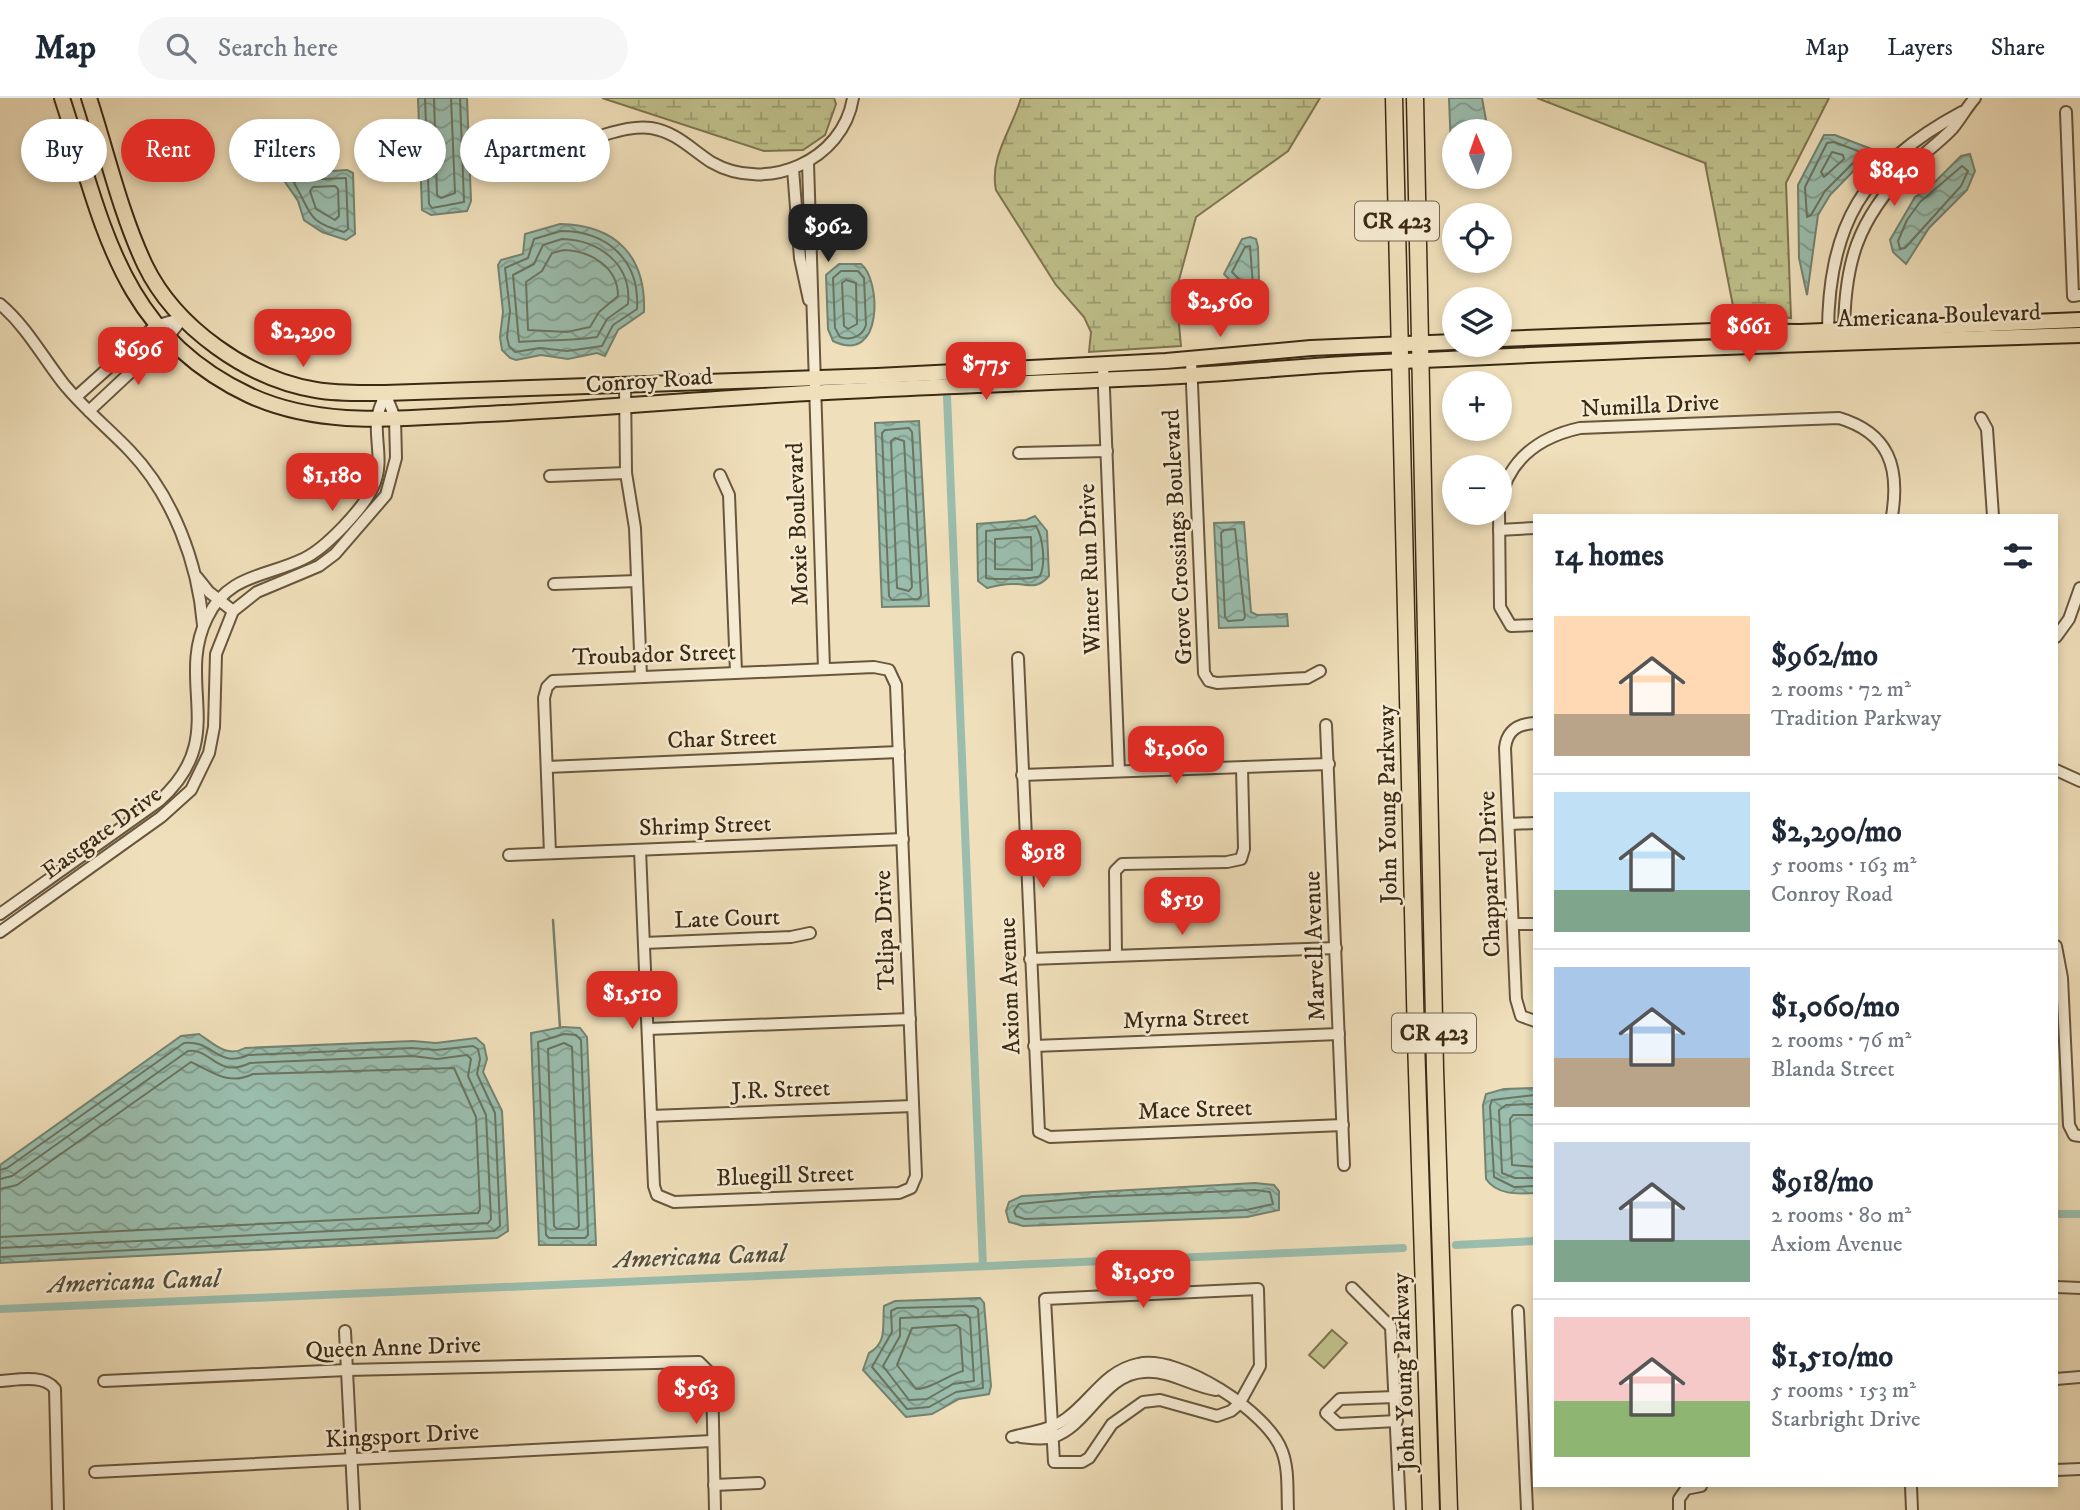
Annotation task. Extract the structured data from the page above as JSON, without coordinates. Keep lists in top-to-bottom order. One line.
{"streets":{"highway":["CR 423","John Young Parkway"],"main road":["Americana Boulevard","Conroy Road"],"street":["Numilla Drive","Moxie Boulevard","Grove Crossings Boulevard","Winter Run Drive","Troubador Street","Char Street","Shrimp Street","Eastgate Drive","Chapparrel Drive","Late Court","Telipa Drive","Marvell Avenue","Axiom Avenue","Myrna Street","J.R. Street","Mace Street","Bluegill Street","Queen Anne Drive","Kingsport Drive"]},"crossings":[["Americana Boulevard","Conroy Road"],["Americana Boulevard","John Young Parkway"],["Conroy Road","Moxie Boulevard"],["Conroy Road","Grove Crossings Boulevard"],["Conroy Road","Winter Run Drive"],["Conroy Road","John Young Parkway"],["Conroy Road","Eastgate Drive"],["Moxie Boulevard","Troubador Street"],["Troubador Street","Char Street"],["Troubador Street","Shrimp Street"],["Troubador Street","Telipa Drive"],["Char Street","Telipa Drive"],["Shrimp Street","Telipa Drive"],["Telipa Drive","J.R. Street"],["Telipa Drive","Bluegill Street"],["Marvell Avenue","Myrna Street"],["Marvell Avenue","Mace Street"],["Axiom Avenue","Myrna Street"],["Axiom Avenue","Mace Street"],["J.R. Street","Bluegill Street"],["Queen Anne Drive","Kingsport Drive"]],"water":["Americana Canal"],"north":"top","page":{"header":"Map","search":"Search here","nav":["Map","Layers","Share"],"map_buttons":["+","−"],"chip":["Buy","Rent","Filters","New","Apartment"],"price":["$840","$962","$2,560","$661","$2,290","$696","$775","$1,180","$1,060","$918","$519","$1,510","$1,050","$563"],"heading":"14 homes","list":[{"name":"$962/mo","note":"2 rooms · 72 m² · Tradition Parkway"},{"name":"$2,290/mo","note":"5 rooms · 163 m² · Conroy Road"},{"name":"$1,060/mo","note":"2 rooms · 76 m² · Blanda Street"},{"name":"$918/mo","note":"2 rooms · 80 m² · Axiom Avenue"},{"name":"$1,510/mo","note":"5 rooms · 153 m² · Starbright Drive"}]}}
